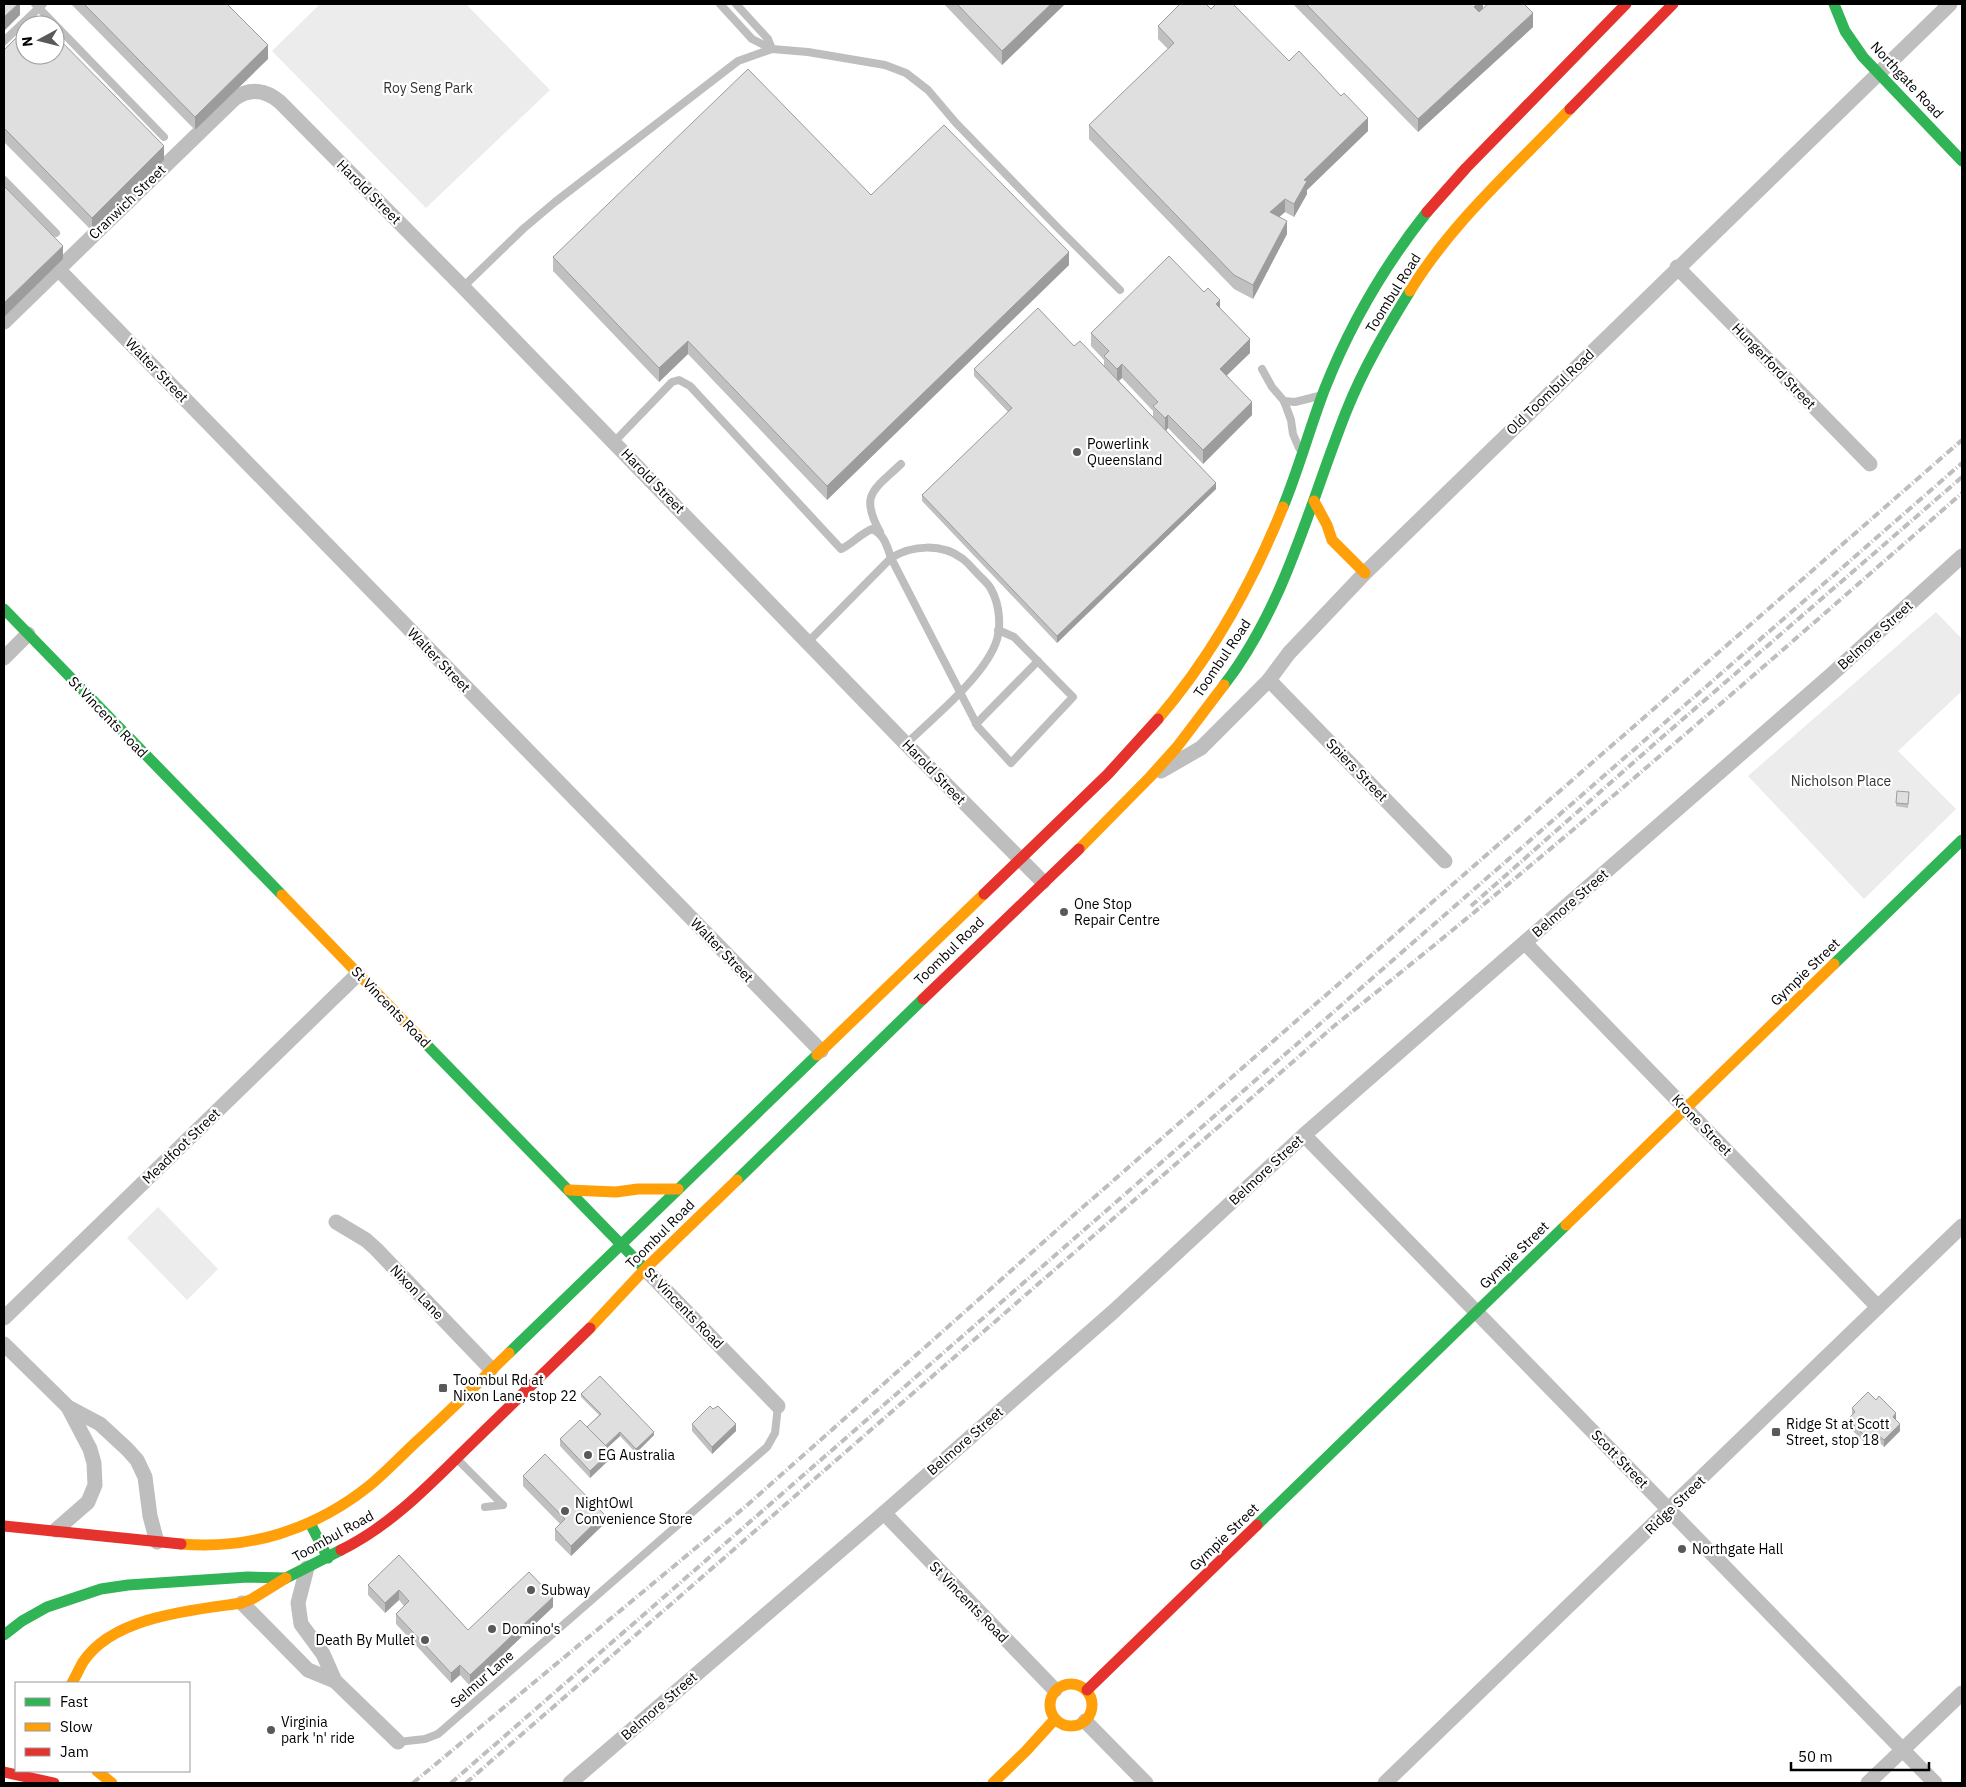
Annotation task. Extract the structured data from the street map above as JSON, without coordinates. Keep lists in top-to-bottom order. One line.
{"streets":{"main road":["Northgate Road","Toombul Road","St Vincents Road","Gympie Street"],"street":["Harold Street","Cranwich Street","Hungerford Street","Walter Street","Old Toombul Road","Belmore Street","Spiers Street","Krone Street","Meadfoot Street","Nixon Lane","Scott Street","Ridge Street"],"lane":["Selmur Lane"]},"crossings":[["Northgate Road","Old Toombul Road"],["Harold Street","Cranwich Street"],["Harold Street","Toombul Road"],["Cranwich Street","Walter Street"],["Toombul Road","Walter Street"],["Toombul Road","Old Toombul Road"],["Toombul Road","St Vincents Road"],["Toombul Road","Nixon Lane"],["Hungerford Street","Old Toombul Road"],["Old Toombul Road","Spiers Street"],["Belmore Street","St Vincents Road"],["Belmore Street","Krone Street"],["Belmore Street","Scott Street"],["St Vincents Road","Gympie Street"],["St Vincents Road","Meadfoot Street"],["St Vincents Road","Selmur Lane"],["Gympie Street","Krone Street"],["Gympie Street","Scott Street"],["Krone Street","Ridge Street"],["Scott Street","Ridge Street"]],"parks":["Roy Seng Park","Nicholson Place"],"places":{"other":["Powerlink Queensland","One Stop Repair Centre","EG Australia","NightOwl Convenience Store","Northgate Hall","Subway","Domino's","Death By Mullet","Virginia park 'n' ride"],"transit":["Toombul Rd at Nixon Lane, stop 22","Ridge St at Scott Street, stop 18"]},"legend":["Fast","Slow","Jam"],"scale_bar":"50 m","north":"left"}
